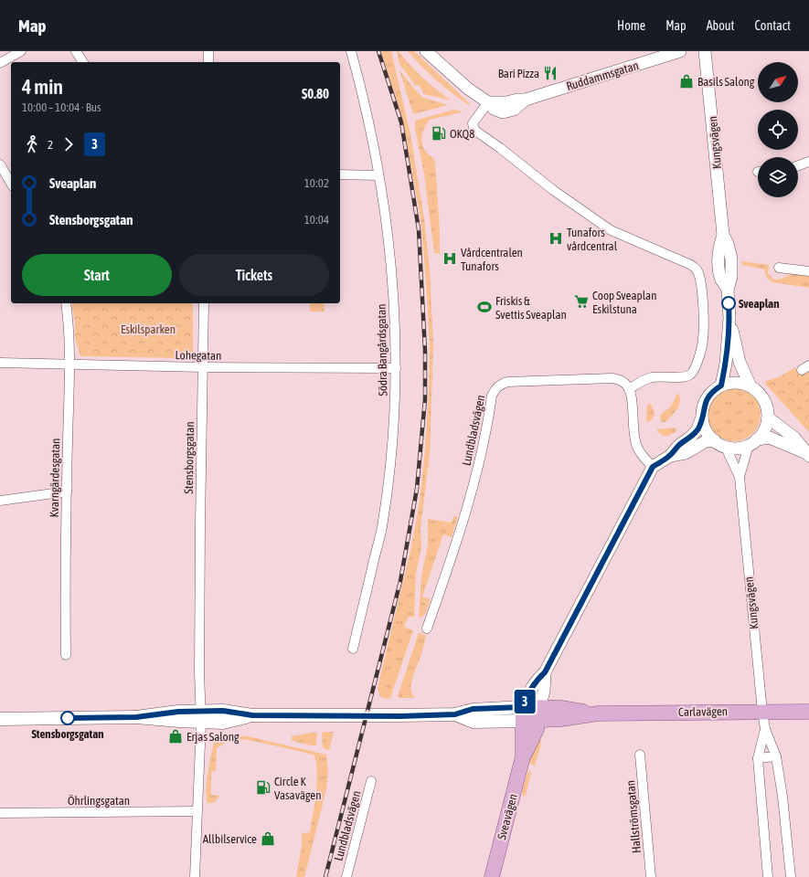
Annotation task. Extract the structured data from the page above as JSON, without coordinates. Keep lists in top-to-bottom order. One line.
{"streets":{"main road":["Carlavägen","Sveavägen"],"street":["Ruddammsgatan","Kungsvägen","Södra Bangårdsgatan","Lohegatan","Lundbladsvägen","Stensborgsgatan","Kvarngärdesgatan","Öhrlingsgatan","Hallströmsgatan"]},"crossings":[["Kungsvägen","Carlavägen"],["Södra Bangårdsgatan","Lohegatan"],["Lohegatan","Stensborgsgatan"],["Lohegatan","Kvarngärdesgatan"],["Stensborgsgatan","Carlavägen"],["Stensborgsgatan","Öhrlingsgatan"],["Carlavägen","Sveavägen"]],"parks":["Eskilsparken"],"places":{"restaurant":["Bari Pizza"],"shop":["Basils Salong","Erjas Salong","Allbilservice"],"fuel station":["OKQ8","Circle K Vasavägen"],"hospital":["Tunafors vårdcentral","Vårdcentralen Tunafors"],"supermarket":["Coop Sveaplan Eskilstuna"],"other":["Sveaplan","Stensborgsgatan"],"sports":["Friskis & Svettis Sveaplan"]},"lines":["bus line 3"],"north":"top right","page":{"header":"Map","nav":["Home","Map","About","Contact"],"on_map":"3","heading":["4 min","10:00 – 10:04 · Bus","$0.80"],"legs":["2","3"],"list":[{"name":"Sveaplan","value":"10:02"},{"name":"Stensborgsgatan","value":"10:04"}],"buttons":["Start","Tickets"]}}
